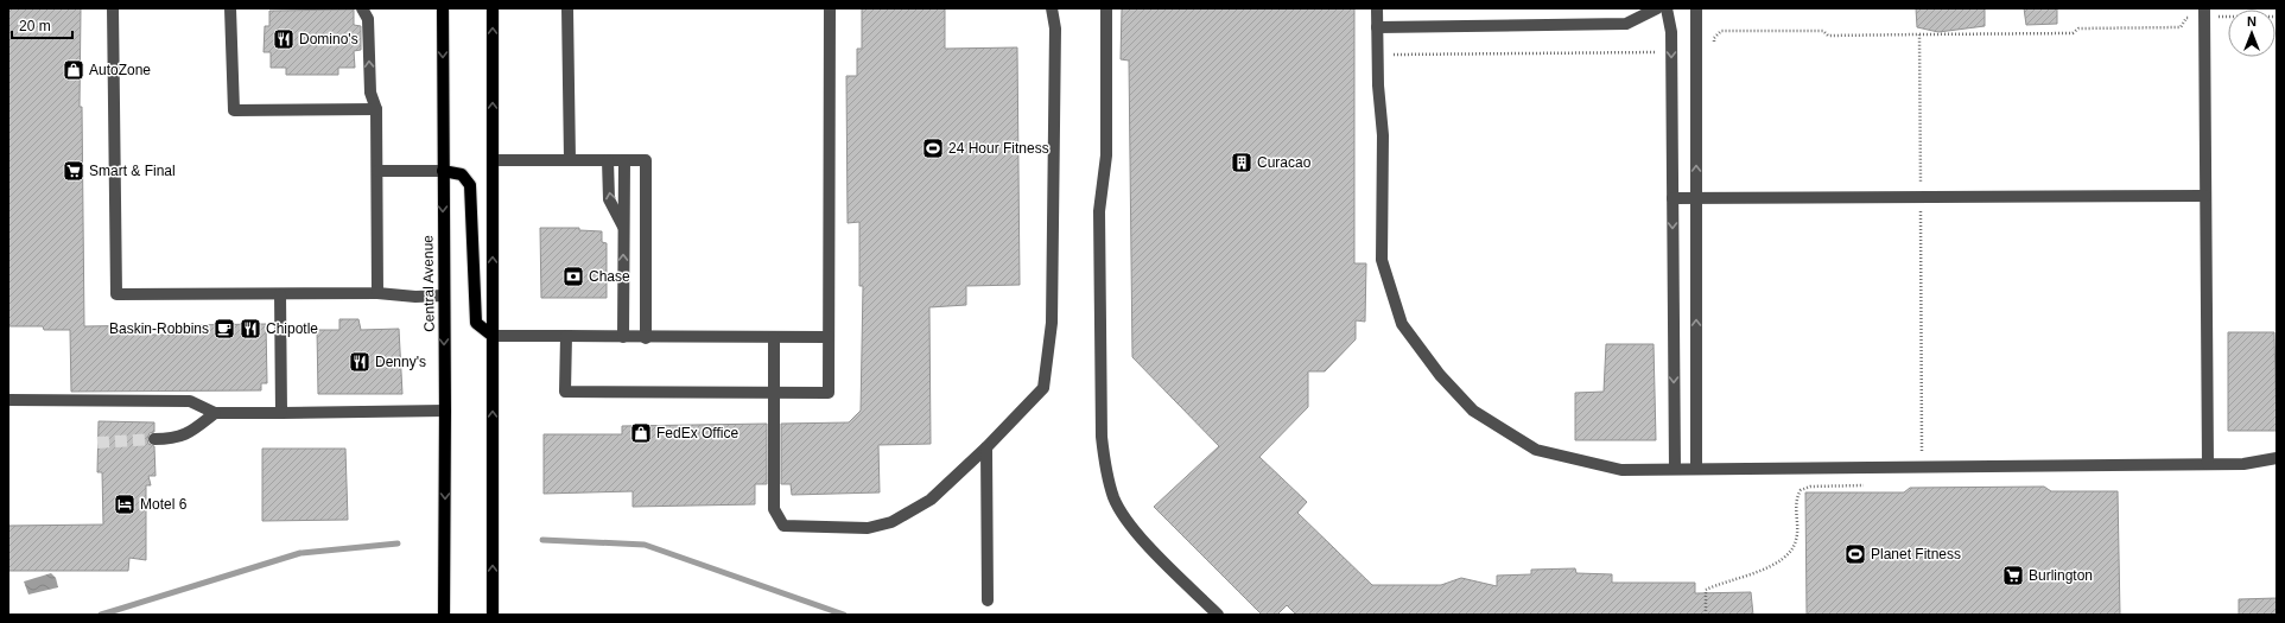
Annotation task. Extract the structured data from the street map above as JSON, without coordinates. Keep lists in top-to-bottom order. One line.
{"streets":{"main road":["Central Avenue"]},"places":{"restaurant":["Domino's","Chipotle","Denny's"],"shop":["AutoZone","FedEx Office"],"sports":["24 Hour Fitness","Planet Fitness"],"building":["Curacao"],"supermarket":["Smart & Final","Burlington"],"bank":["Chase"],"cafe":["Baskin-Robbins"],"hotel":["Motel 6"]},"scale_bar":"20 m","north":"top"}
